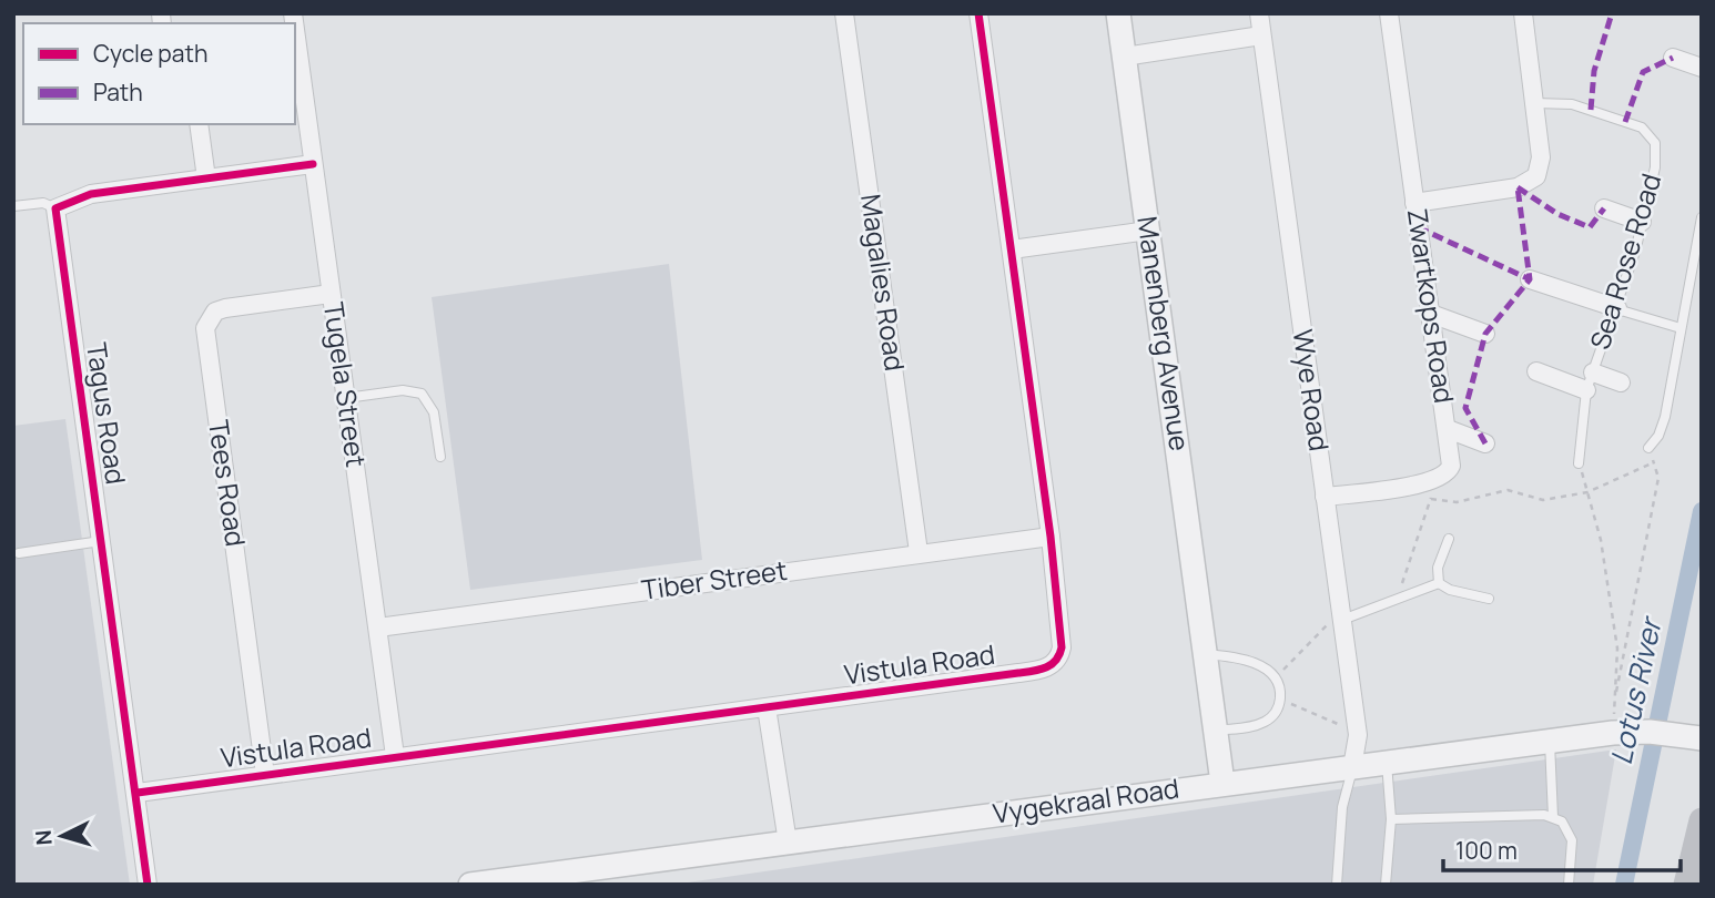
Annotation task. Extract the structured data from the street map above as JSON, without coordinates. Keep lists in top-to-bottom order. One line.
{"streets":{"street":["Magalies Road","Zwartkops Road","Manenberg Avenue","Tugela Street","Wye Road","Tagus Road","Tees Road","Tiber Street","Vistula Road","Vygekraal Road"],"lane":["Sea Rose Road"]},"crossings":[["Magalies Road","Tiber Street"],["Manenberg Avenue","Vygekraal Road"],["Tugela Street","Tees Road"],["Tugela Street","Tiber Street"],["Tugela Street","Vistula Road"],["Wye Road","Vygekraal Road"],["Tagus Road","Vistula Road"],["Tees Road","Vistula Road"],["Tiber Street","Vistula Road"]],"water":["Lotus River"],"legend":["Cycle path","Path"],"scale_bar":"100 m","north":"left"}
